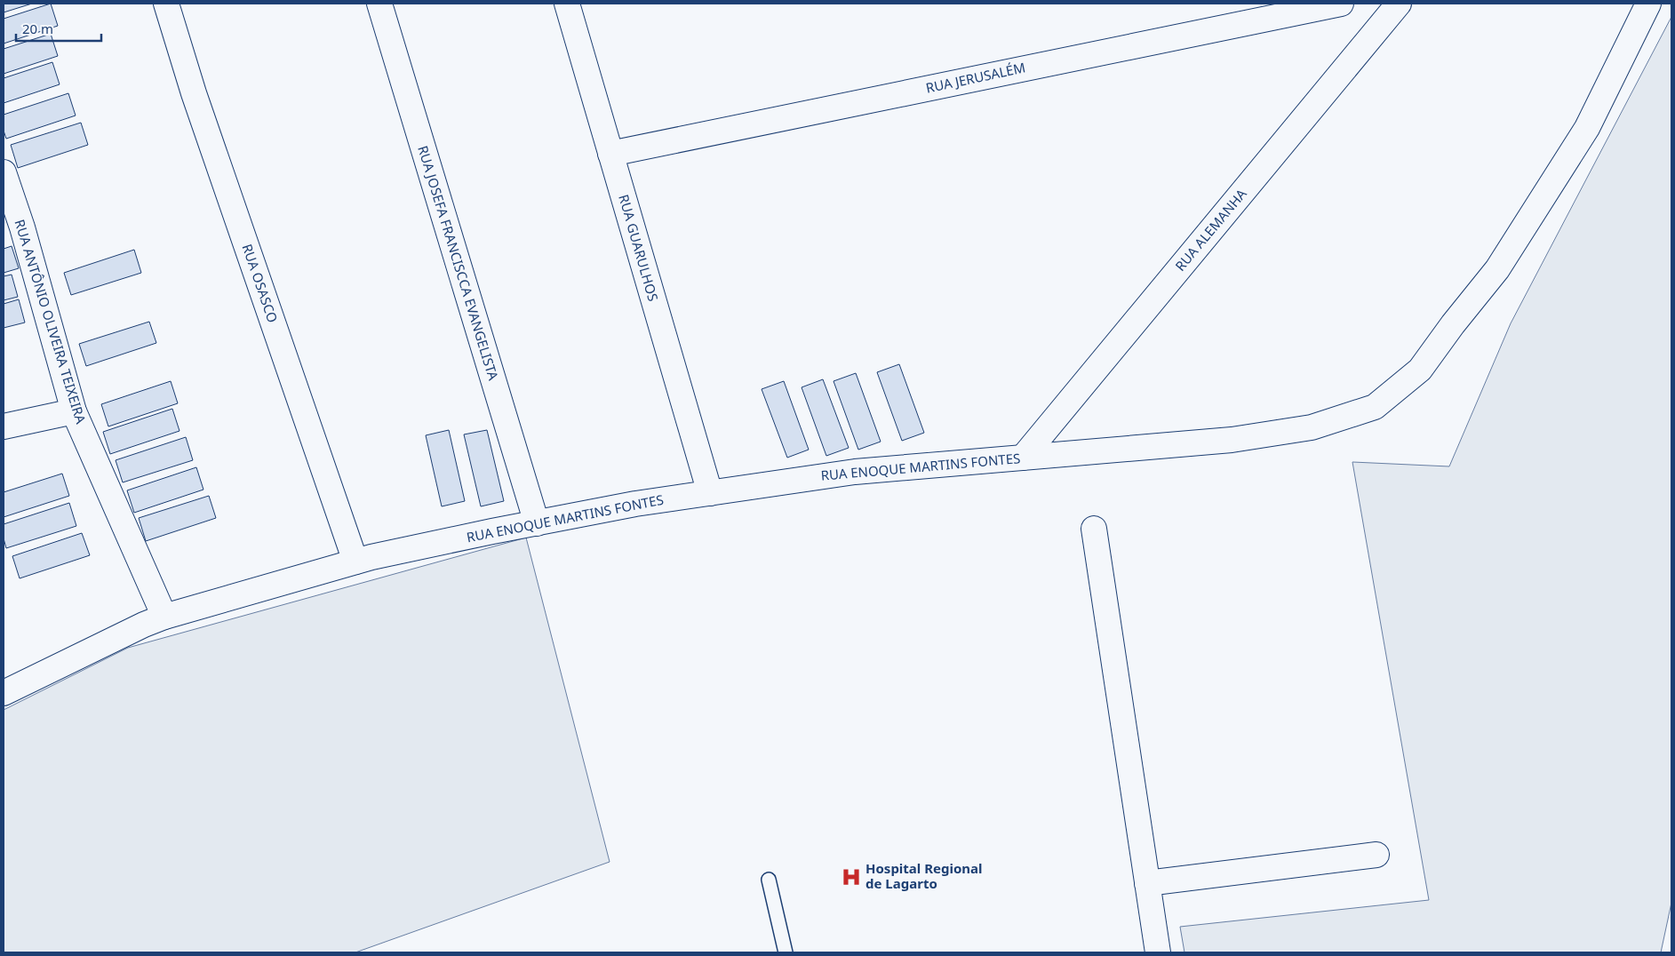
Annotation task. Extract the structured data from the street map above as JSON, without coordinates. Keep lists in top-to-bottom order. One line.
{"streets":{"street":["RUA JERUSALÉM","RUA ALEMANHA","RUA GUARULHOS","RUA JOSEFA FRANCISCCA EVANGELISTA","RUA OSASCO","RUA ANTÔNIO OLIVEIRA TEIXEIRA","RUA ENOQUE MARTINS FONTES"]},"crossings":[["RUA JERUSALÉM","RUA GUARULHOS"],["RUA ALEMANHA","RUA ENOQUE MARTINS FONTES"],["RUA GUARULHOS","RUA ENOQUE MARTINS FONTES"],["RUA JOSEFA FRANCISCCA EVANGELISTA","RUA ENOQUE MARTINS FONTES"],["RUA OSASCO","RUA ENOQUE MARTINS FONTES"],["RUA ANTÔNIO OLIVEIRA TEIXEIRA","RUA ENOQUE MARTINS FONTES"]],"places":{"hospital":["Hospital Regional de Lagarto"]},"scale_bar":"20 m"}
